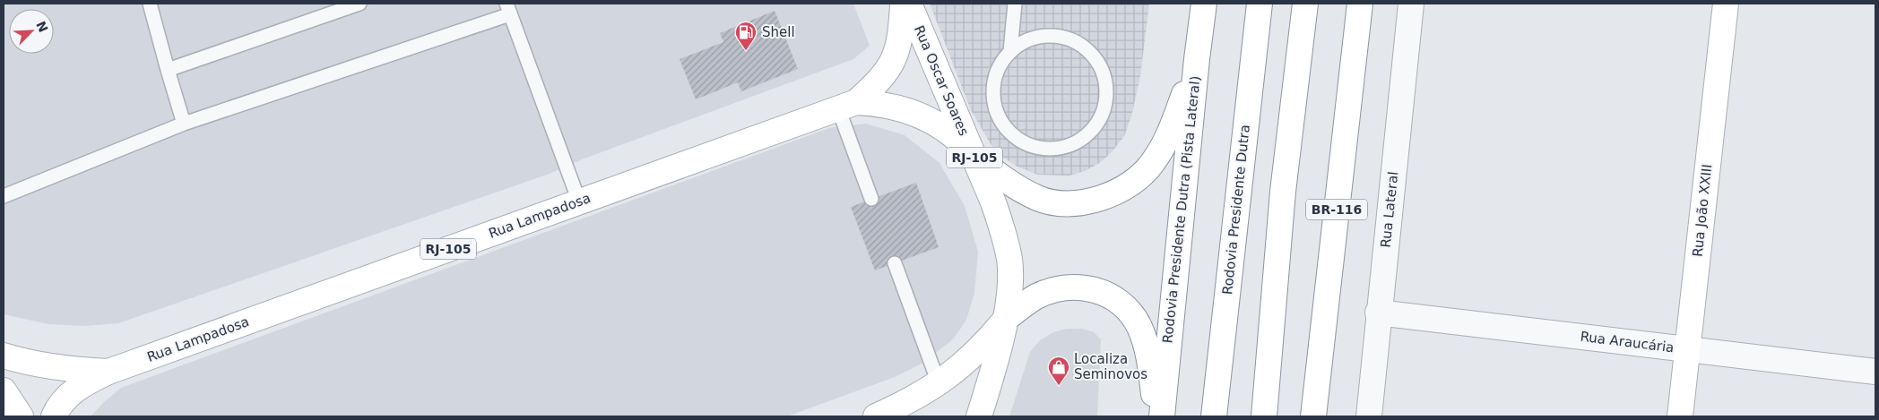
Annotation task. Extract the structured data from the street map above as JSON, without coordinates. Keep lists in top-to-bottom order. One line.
{"streets":{"main road":["Rua Oscar Soares","RJ-105","Rodovia Presidente Dutra (Pista Lateral)","Rodovia Presidente Dutra","BR-116","Rua João XXIII","Rua Lampadosa"],"street":["Rua Lateral","Rua Araucária"]},"crossings":[["Rua Lateral","Rua Araucária"],["Rua João XXIII","Rua Araucária"]],"places":{"fuel station":["Shell"],"shop":["Localiza Seminovos"]},"north":"top right"}
